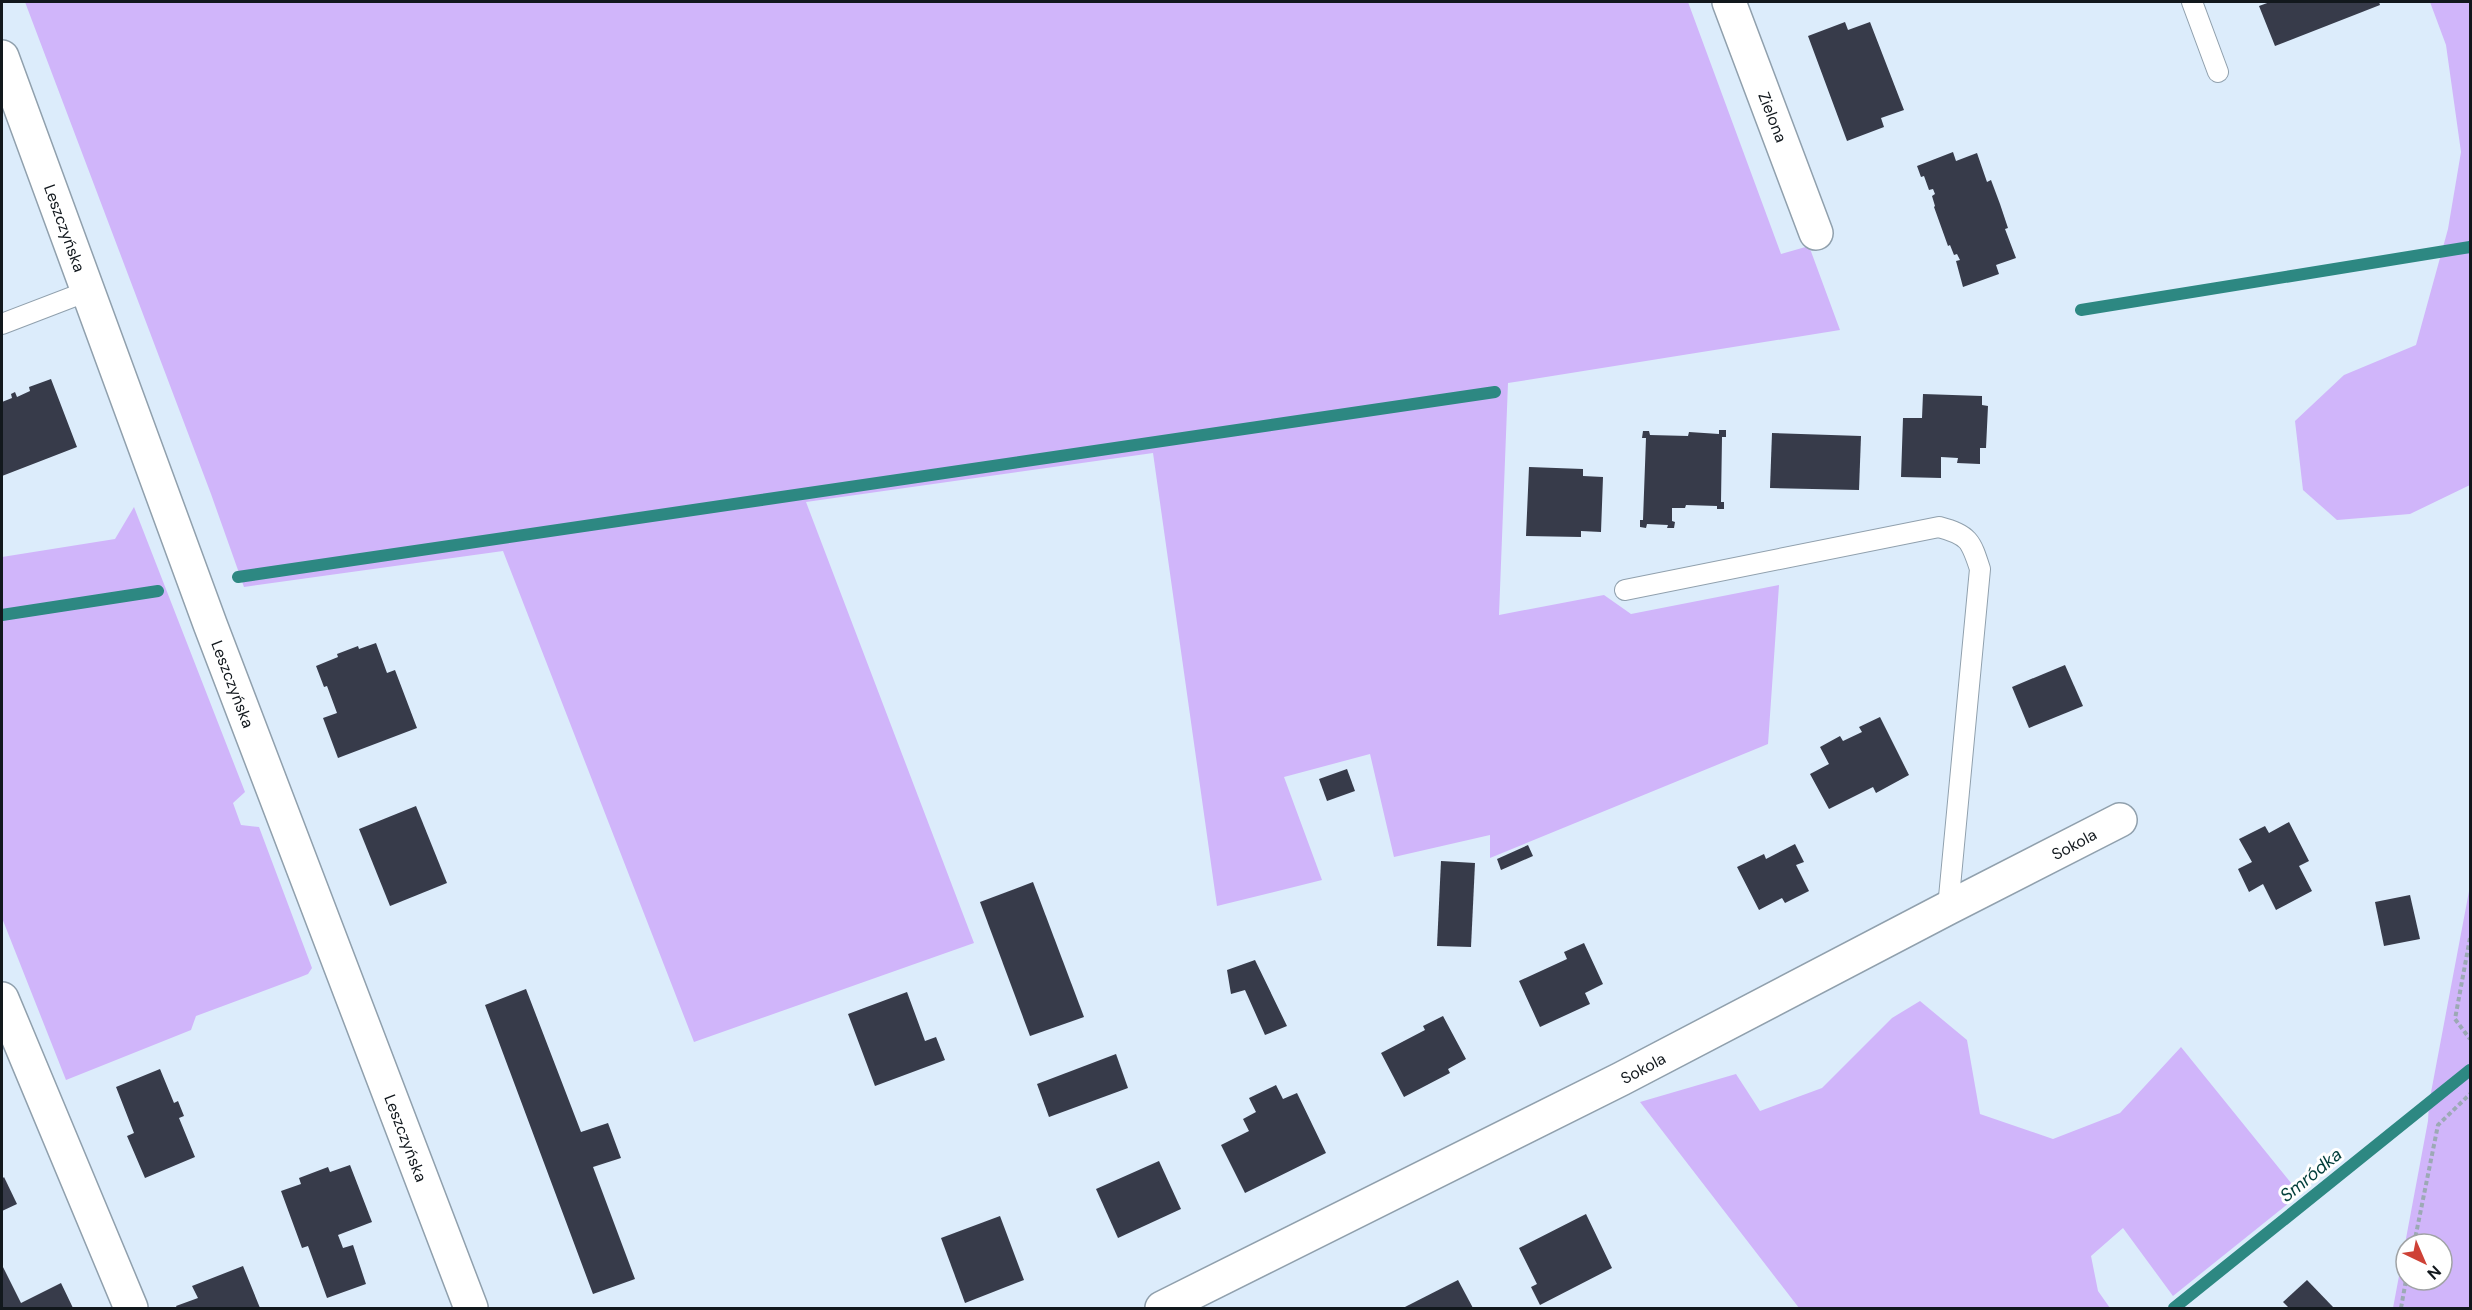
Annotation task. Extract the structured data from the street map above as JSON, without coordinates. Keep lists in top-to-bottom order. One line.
{"streets":{"street":["Zielona","Leszczyńska","Sokola"]},"water":["Smródka"],"north":"bottom right"}
